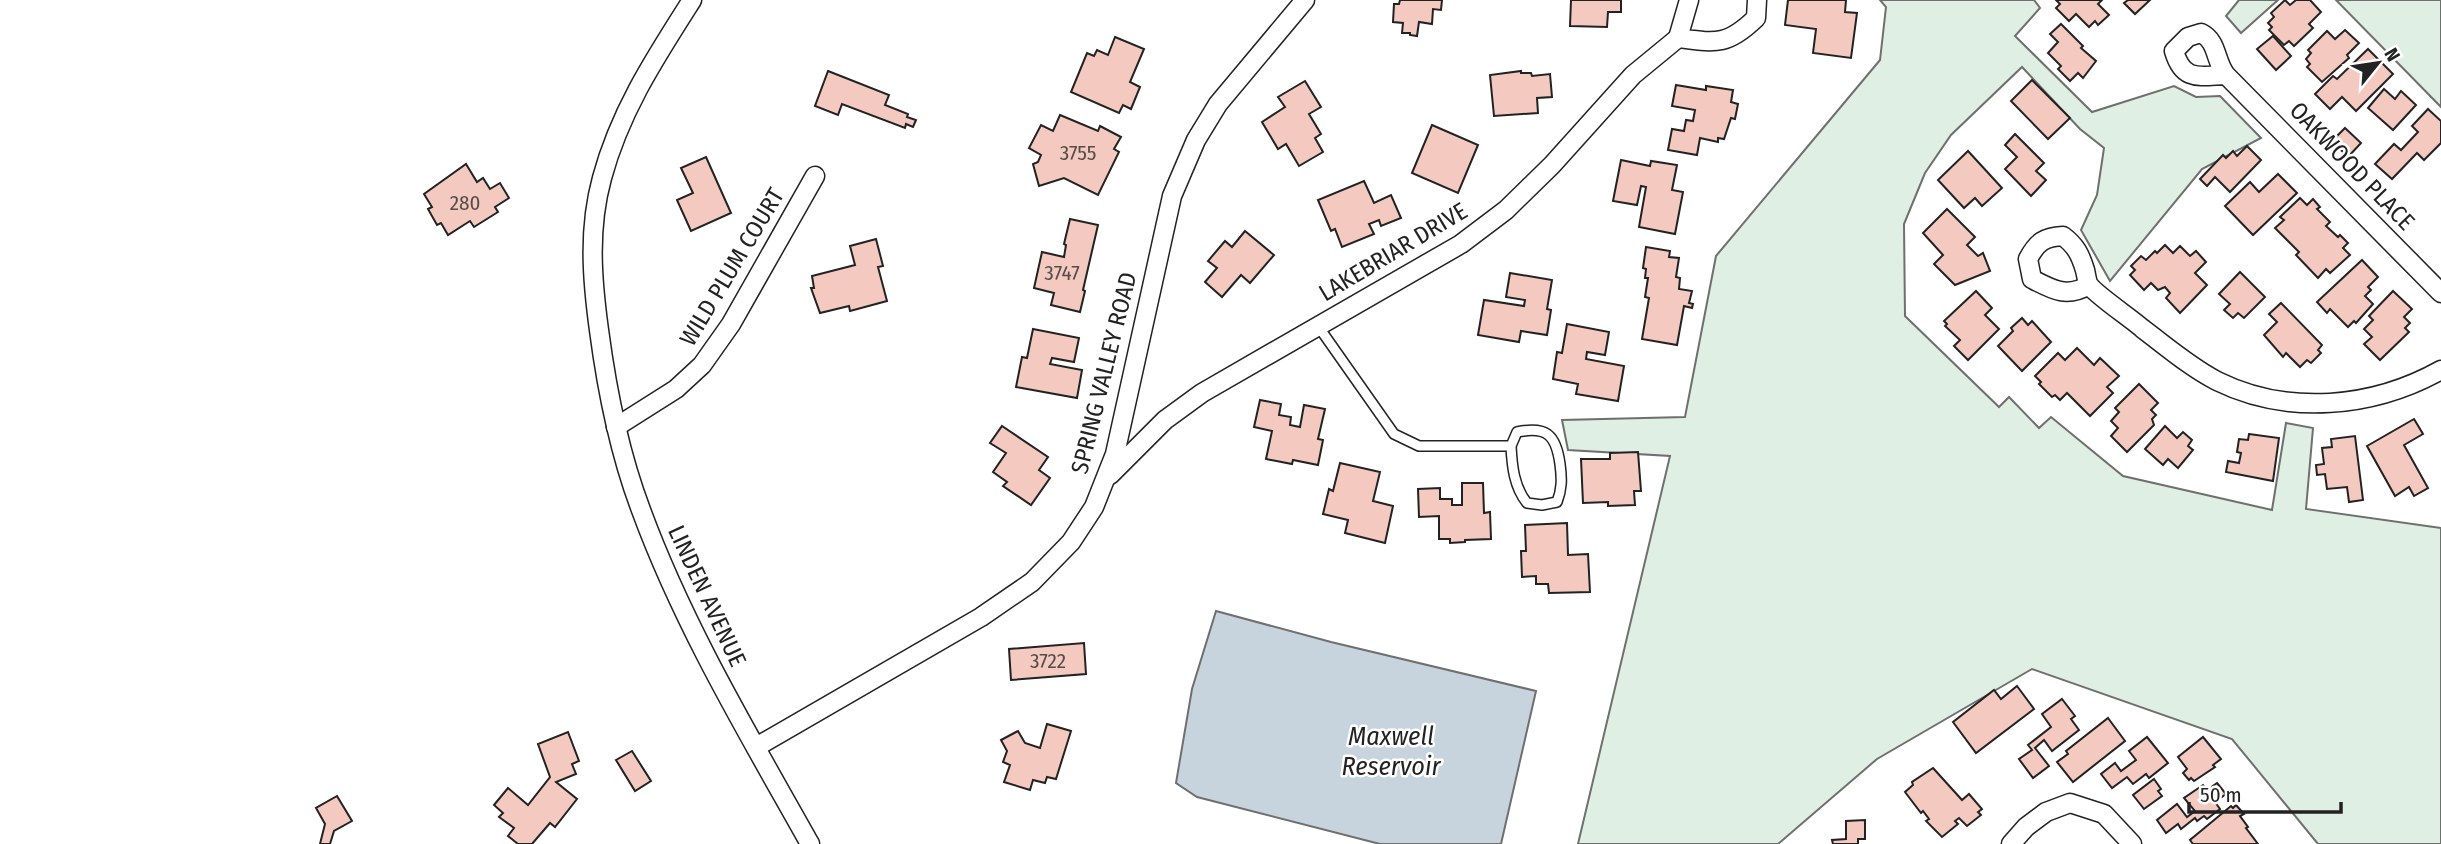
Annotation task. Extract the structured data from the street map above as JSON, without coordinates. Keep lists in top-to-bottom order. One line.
{"streets":{"street":["OAKWOOD PLACE","LAKEBRIAR DRIVE","WILD PLUM COURT","SPRING VALLEY ROAD","LINDEN AVENUE"]},"crossings":[["LAKEBRIAR DRIVE","SPRING VALLEY ROAD"],["WILD PLUM COURT","LINDEN AVENUE"],["SPRING VALLEY ROAD","LINDEN AVENUE"]],"water":["Maxwell Reservoir"],"house_numbers":["3755","280","3747","3722"],"scale_bar":"50 m","north":"top right"}
